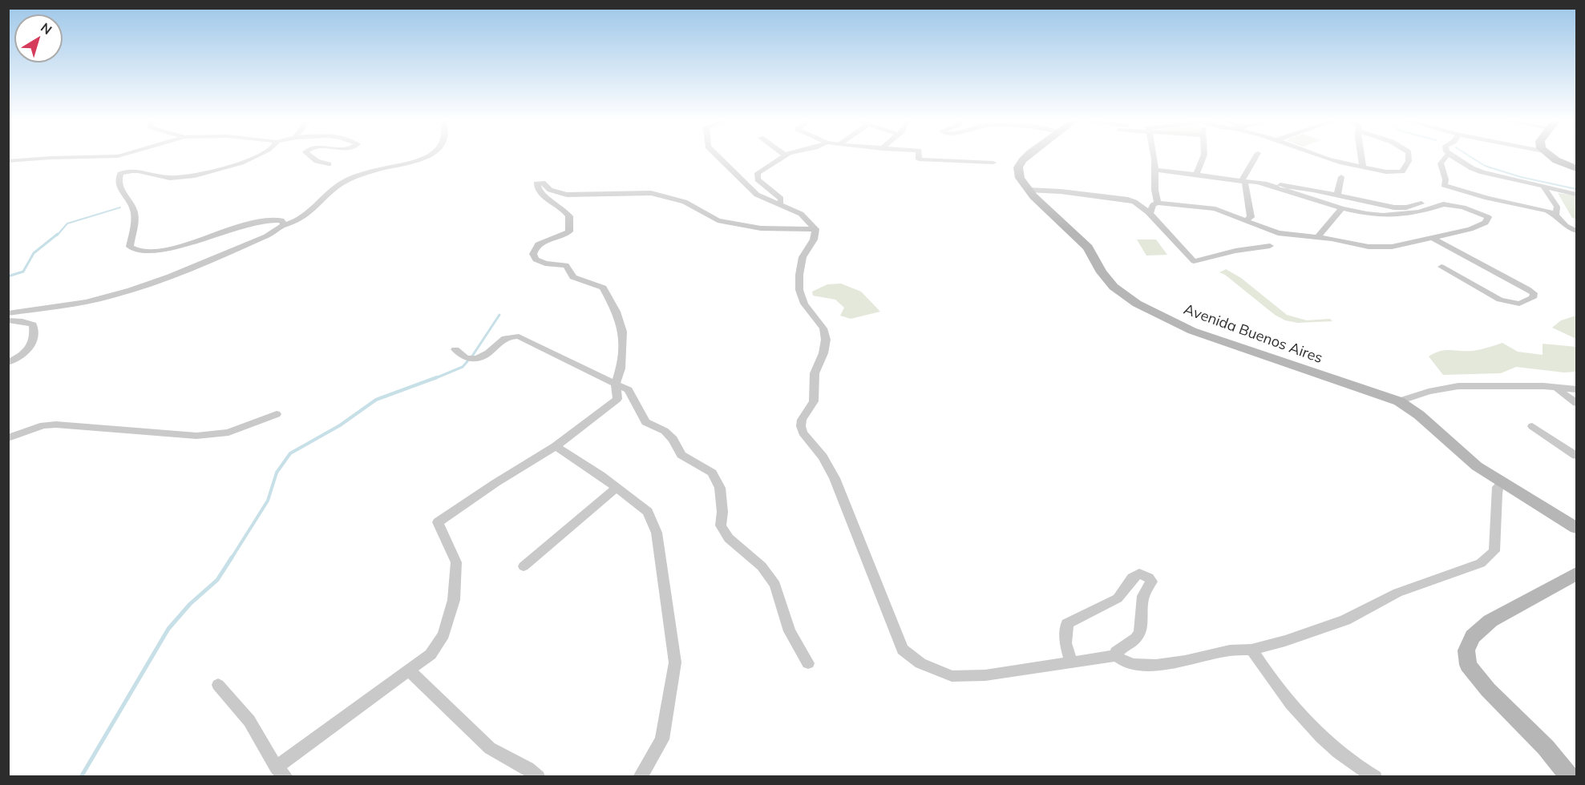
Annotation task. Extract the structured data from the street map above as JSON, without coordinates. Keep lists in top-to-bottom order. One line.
{"streets":{"street":["Avenida Buenos Aires"]},"north":"top right"}
